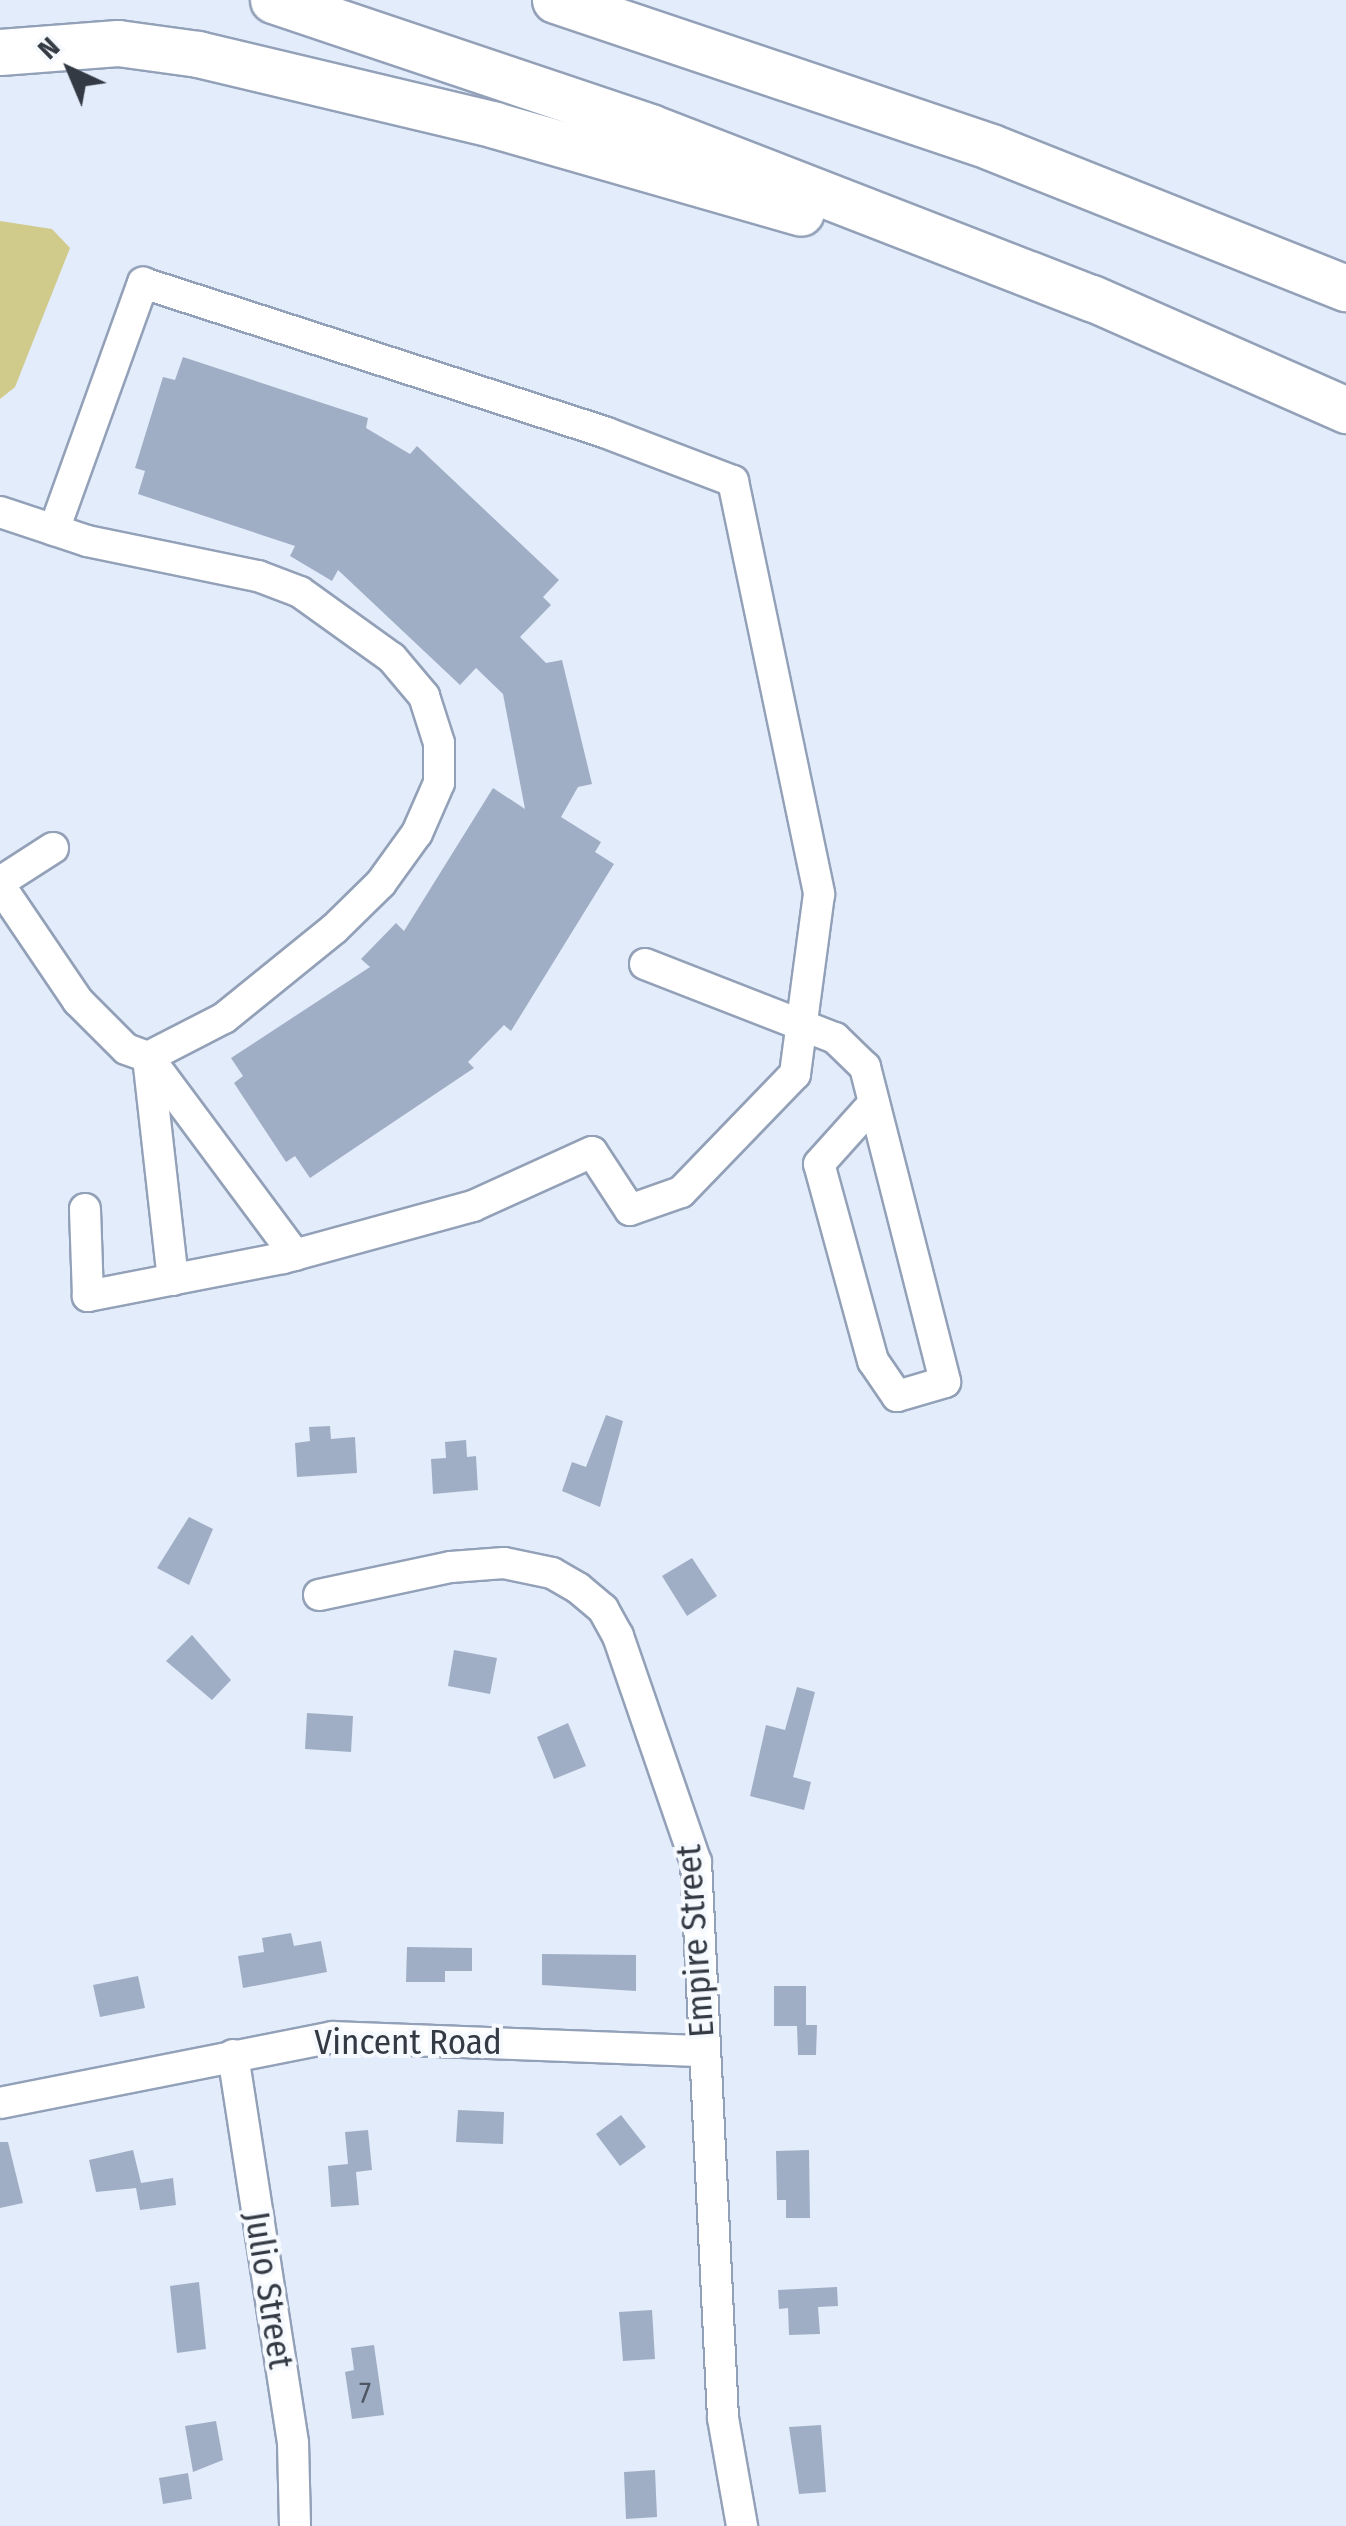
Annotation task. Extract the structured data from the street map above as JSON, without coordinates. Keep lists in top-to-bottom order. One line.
{"streets":{"street":["Empire Street","Vincent Road","Julio Street"]},"crossings":[["Empire Street","Vincent Road"],["Vincent Road","Julio Street"]],"house_numbers":["7"],"north":"top left"}
